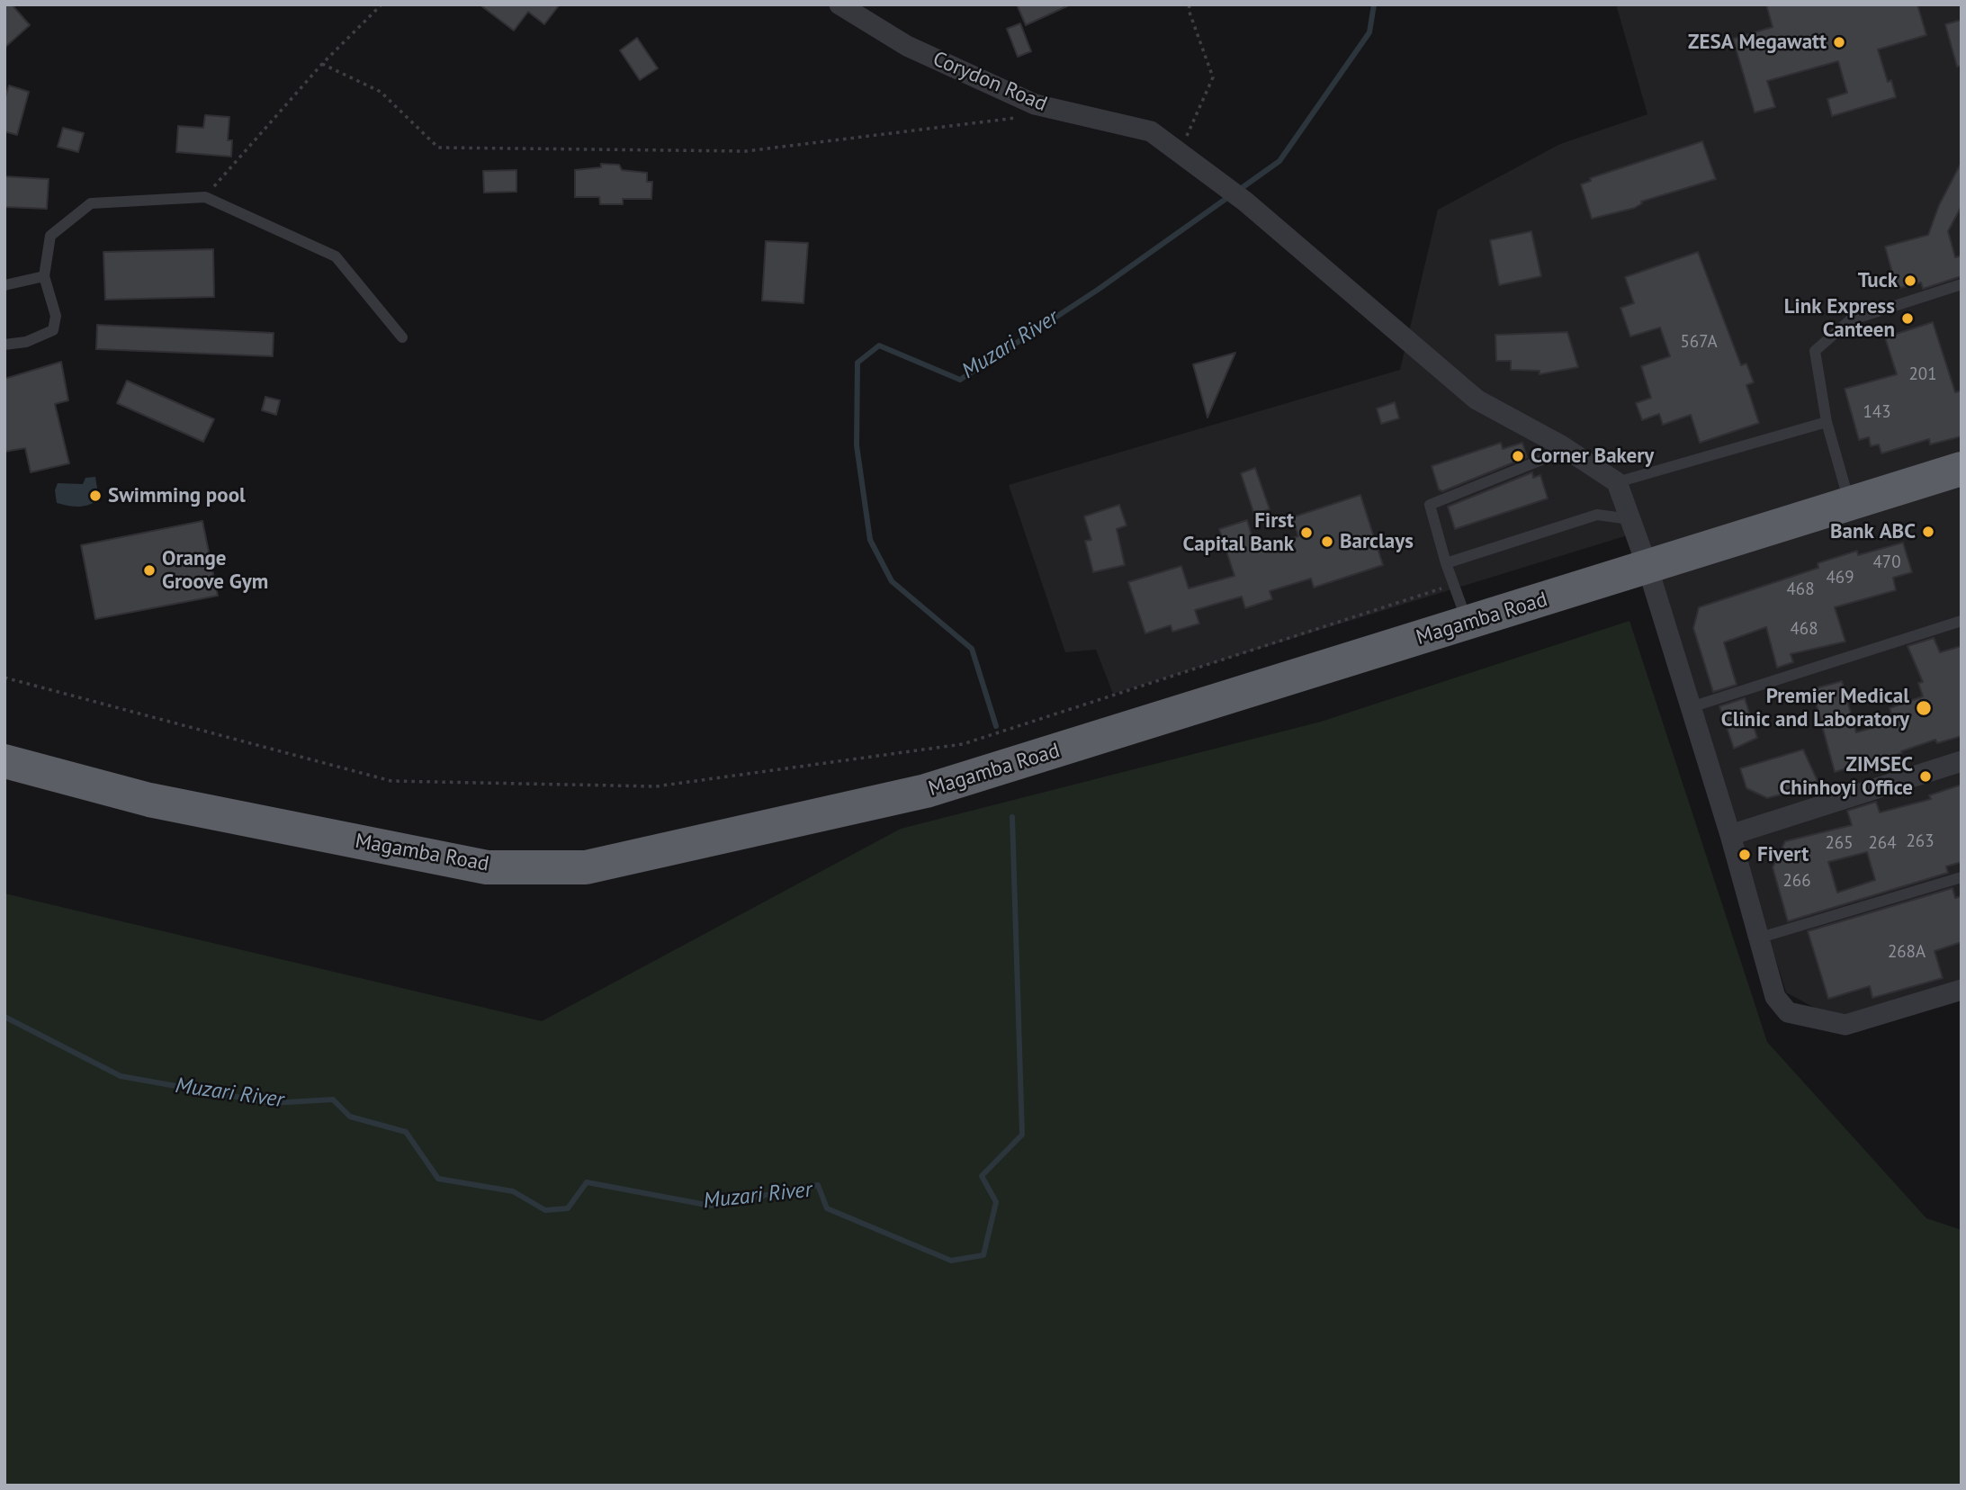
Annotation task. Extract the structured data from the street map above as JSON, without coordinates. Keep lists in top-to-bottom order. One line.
{"streets":{"highway":["Magamba Road"],"street":["Corydon Road"]},"water":["Muzari River"],"places":["ZESA Megawatt","Tuck","Link Express Canteen","Corner Bakery","Swimming pool","Bank ABC","First Capital Bank","Barclays","Orange Groove Gym","Premier Medical Clinic and Laboratory","ZIMSEC Chinhoyi Office","Fivert"],"house_numbers":["567A","201","143","470","469","468","468","263","265","264","266","268A"]}
